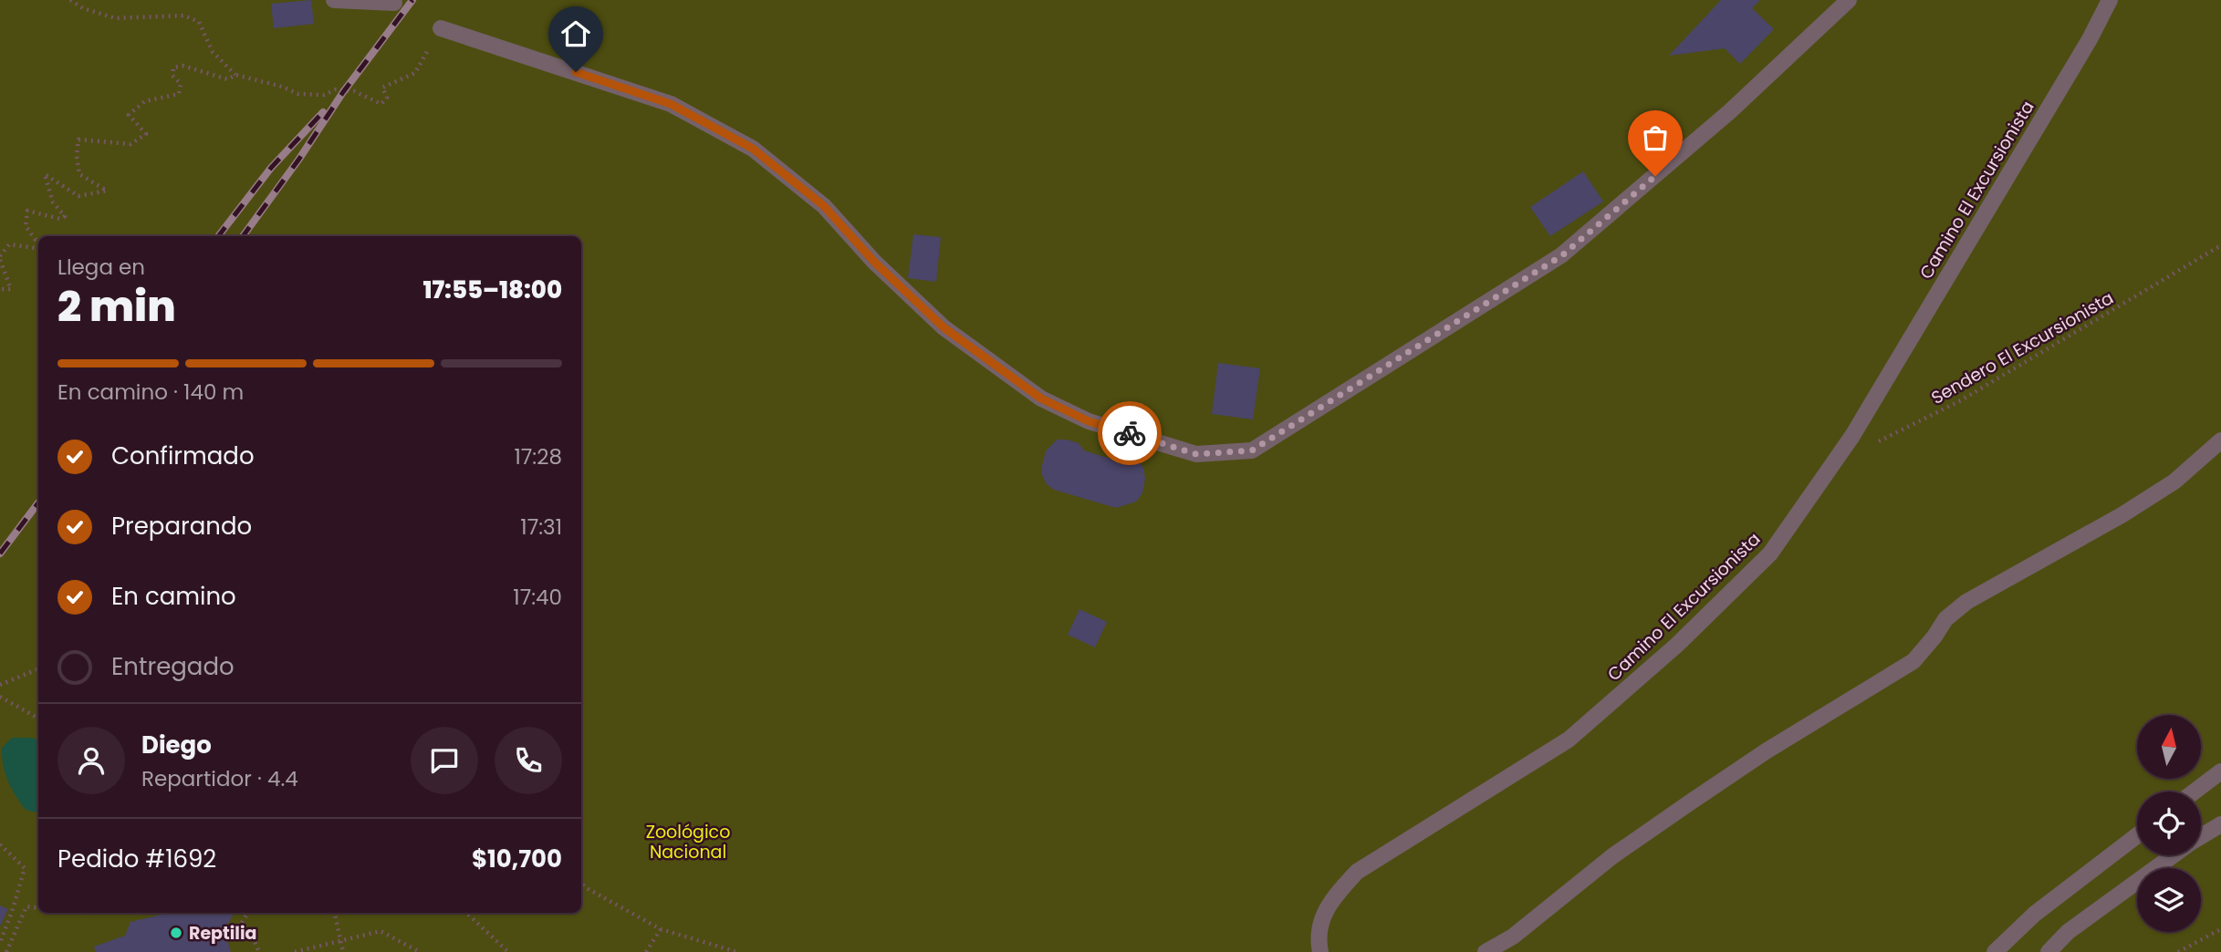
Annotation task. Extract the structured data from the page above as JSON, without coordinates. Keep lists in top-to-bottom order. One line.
{"streets":{"street":["Camino El Excursionista"],"path":["Sendero El Excursionista"]},"parks":["Zoológico Nacional"],"places":["Reptilia"],"north":"top","page":{"heading":["2 min","Llega en","17:55–18:00"],"panel":["Diego","Repartidor · 4.4","Pedido #1692","$10,700"],"bar":"En camino · 140 m","list":[["Confirmado","17:28"],["Preparando","17:31"],["En camino","17:40"],"Entregado"]}}
